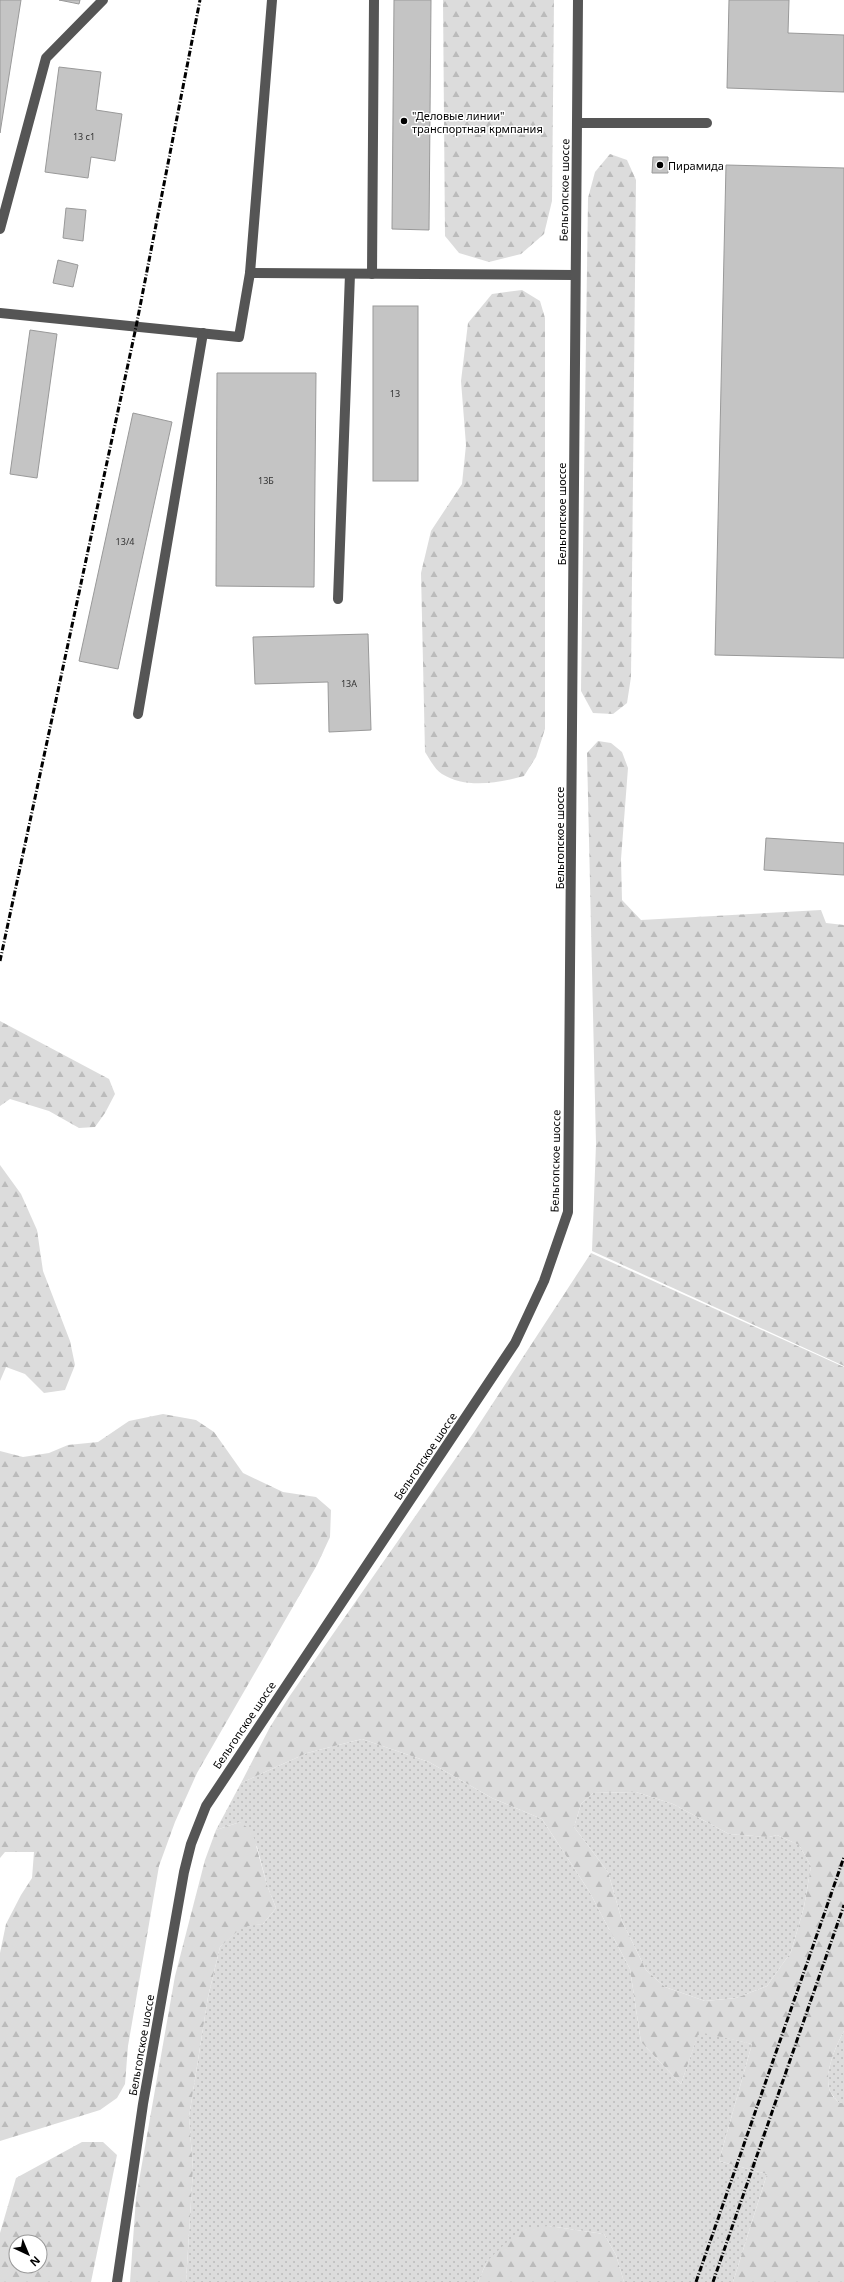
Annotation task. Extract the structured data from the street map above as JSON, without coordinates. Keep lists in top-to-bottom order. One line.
{"streets":{"street":["Бельгопское шоссе"]},"places":["\"Деловые линии\" транспортная крмпания","Пирамида"],"house_numbers":["13 с1","13","13Б","13/4","13А"],"north":"bottom right"}
